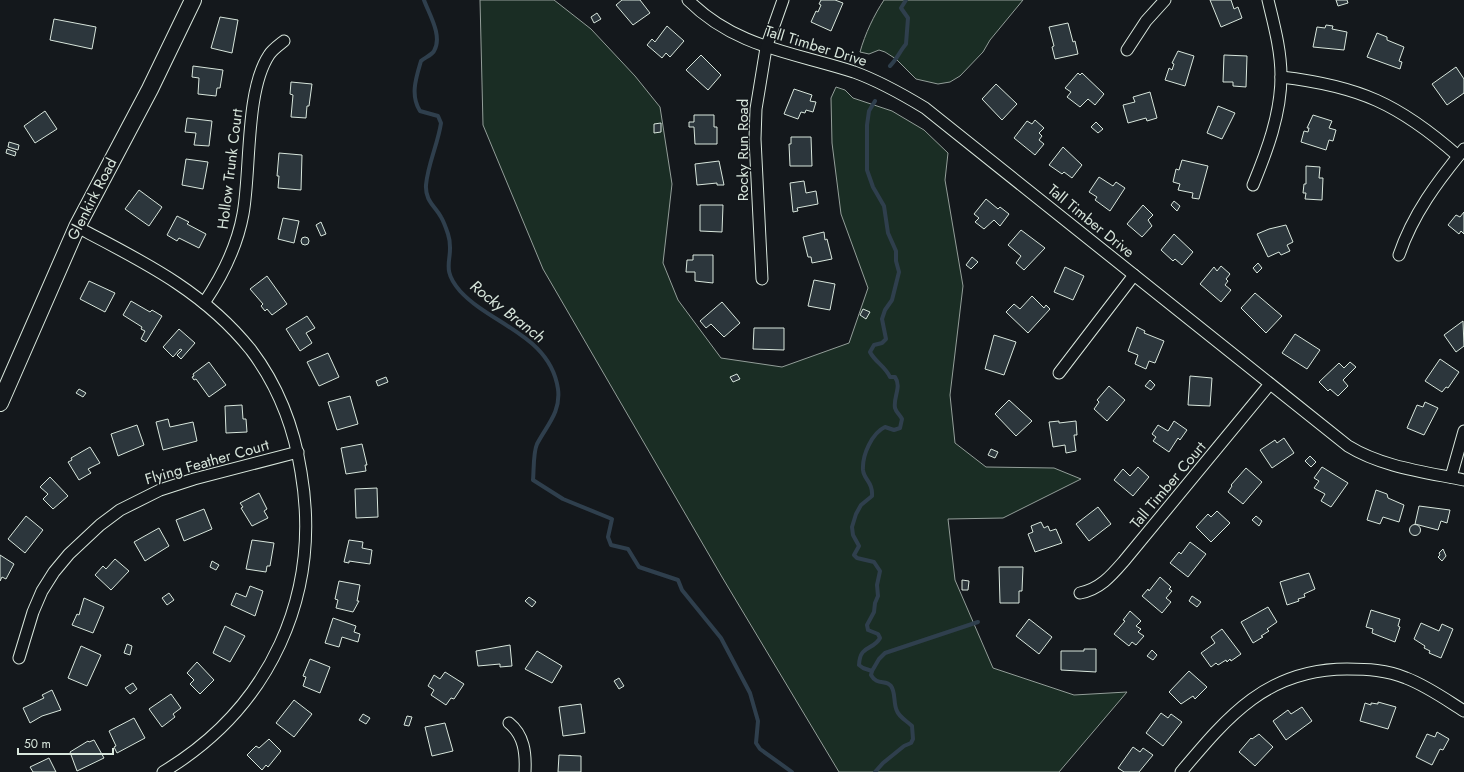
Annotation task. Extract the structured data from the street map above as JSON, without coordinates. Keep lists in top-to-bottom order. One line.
{"streets":{"street":["Tall Timber Drive","Rocky Run Road","Hollow Trunk Court","Glenkirk Road","Flying Feather Court","Tall Timber Court"]},"crossings":[["Tall Timber Drive","Rocky Run Road"],["Tall Timber Drive","Tall Timber Court"]],"water":["Rocky Branch"],"scale_bar":"50 m"}
